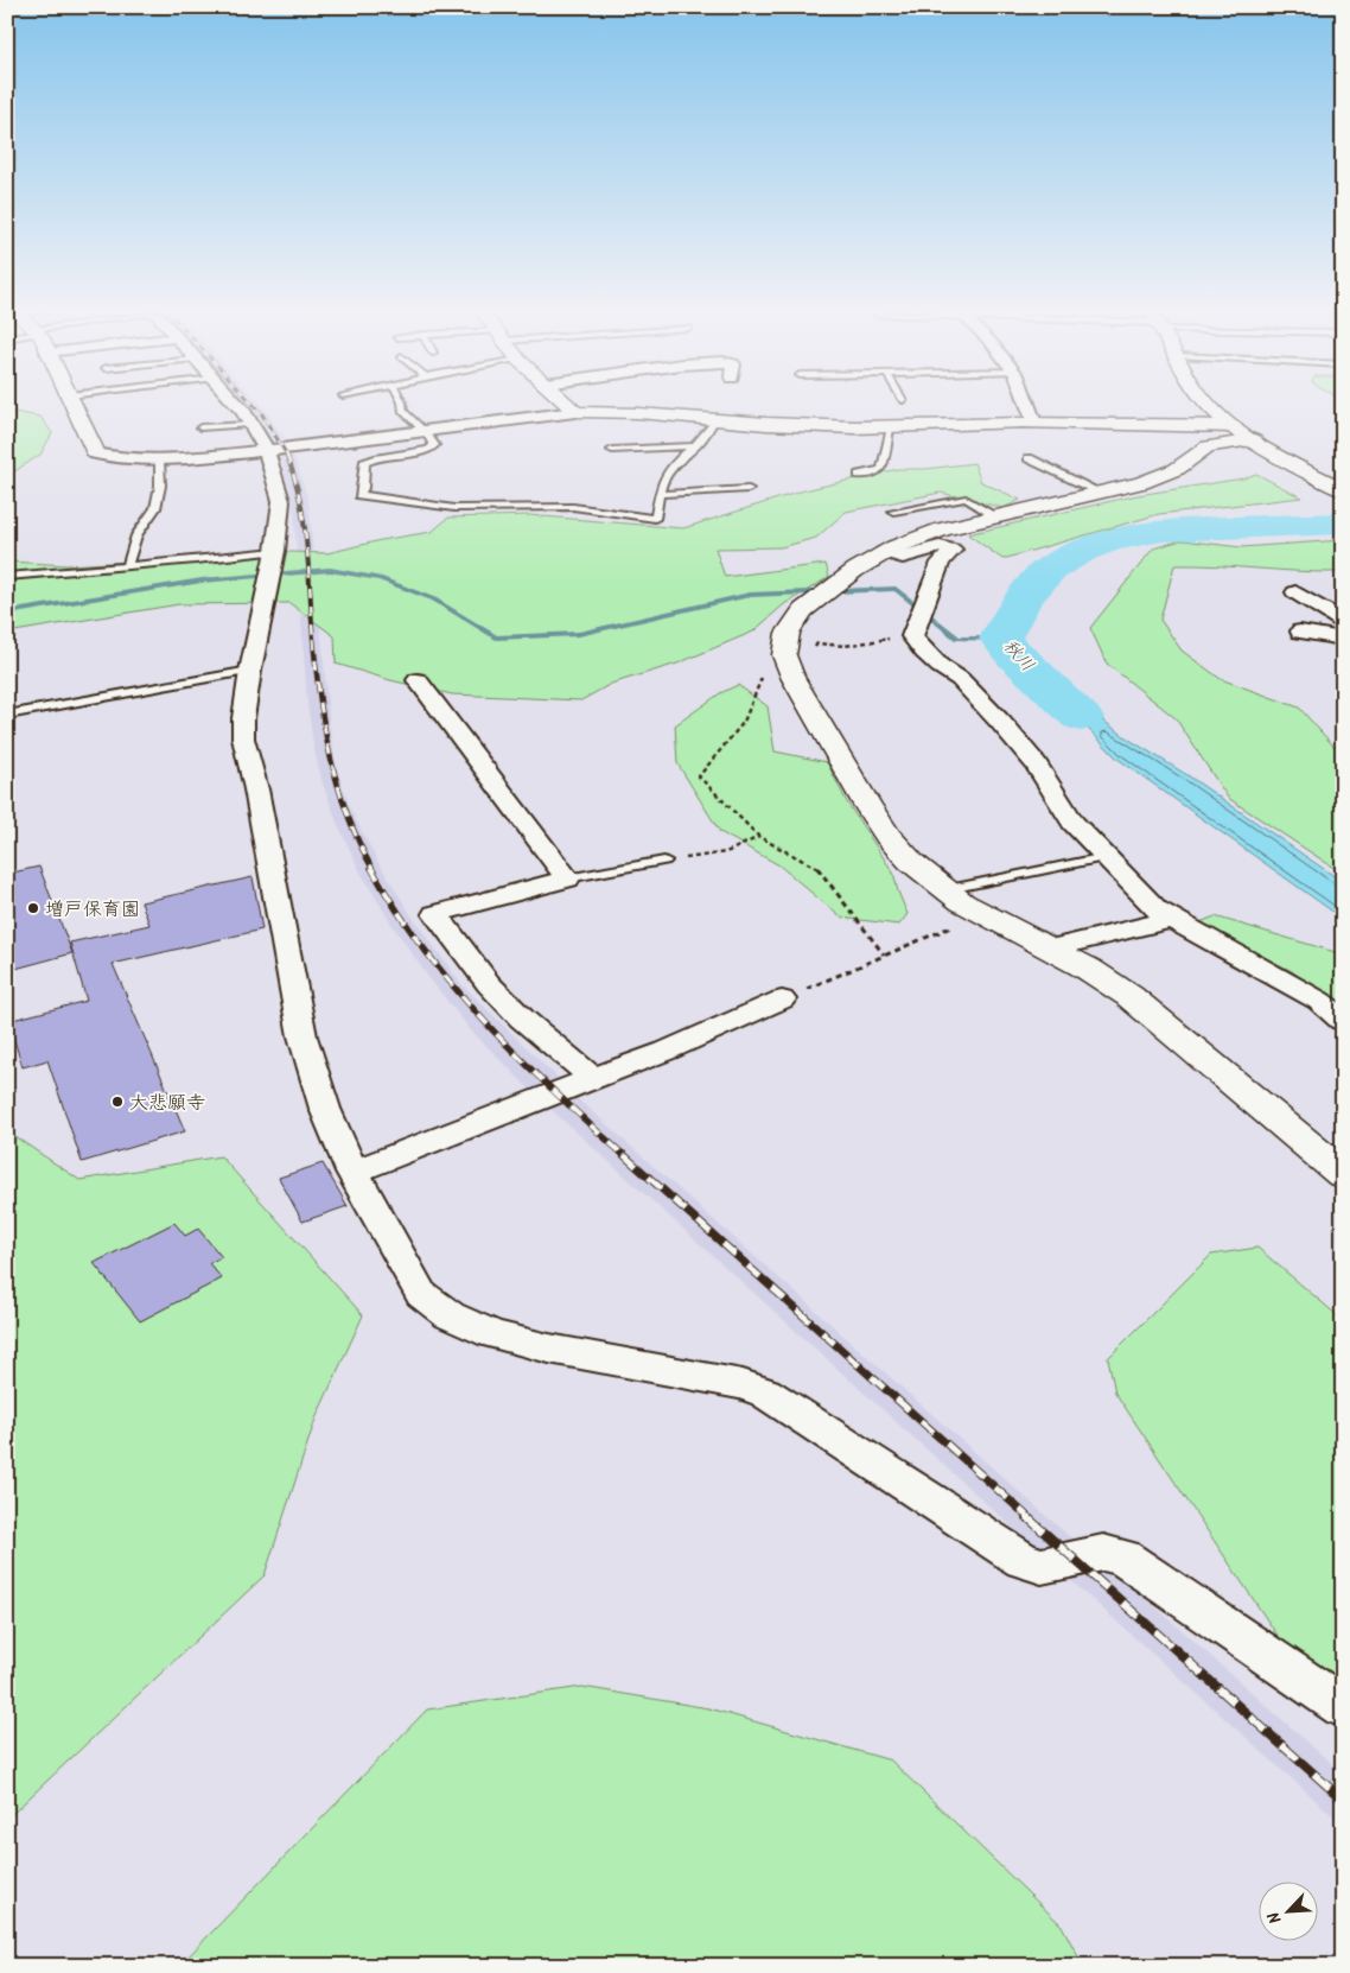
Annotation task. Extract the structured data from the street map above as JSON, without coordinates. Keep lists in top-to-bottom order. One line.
{"water":["秋川"],"places":["増戸保育園","大悲願寺"],"north":"bottom left"}
